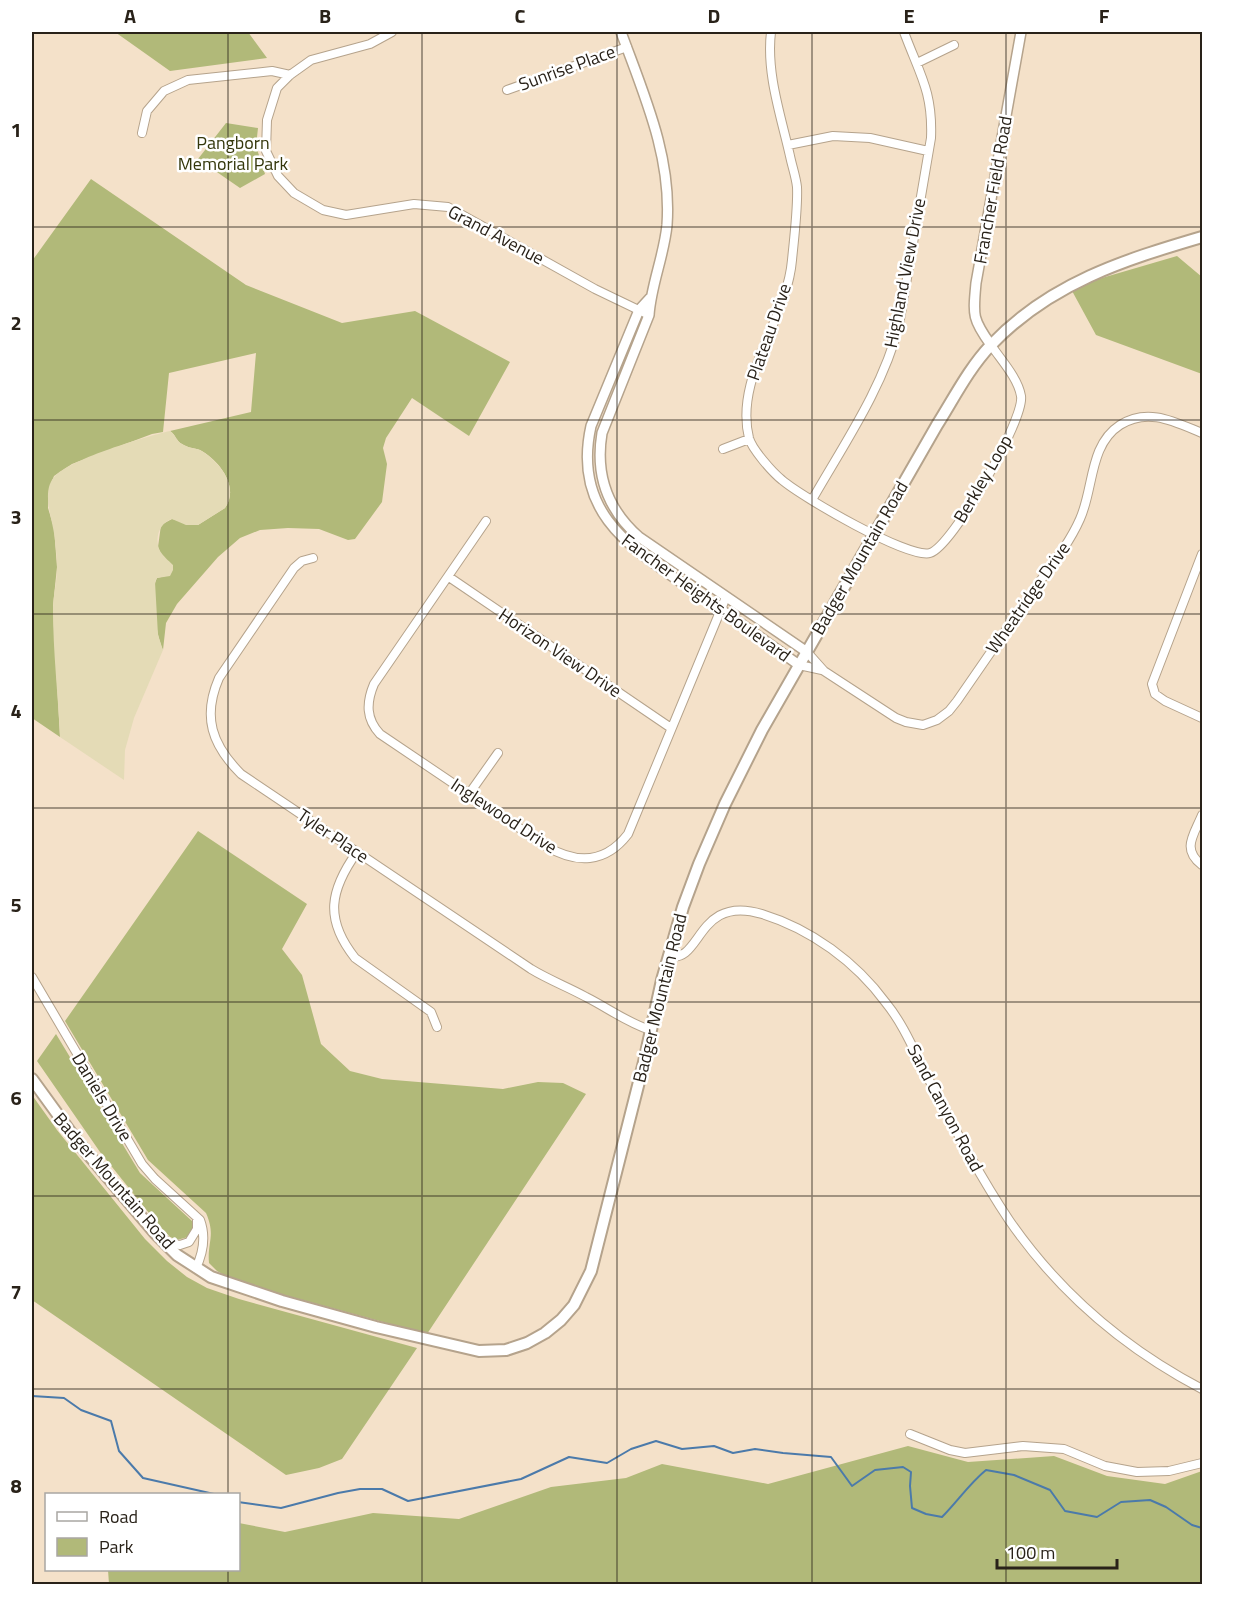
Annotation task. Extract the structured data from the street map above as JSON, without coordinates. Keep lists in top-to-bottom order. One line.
{"streets":{"main road":["Badger Mountain Road"],"street":["Sunrise Place","Francher Field Road","Grand Avenue","Highland View Drive","Plateau Drive","Berkley Loop","Fancher Heights Boulevard","Wheatridge Drive","Horizon View Drive","Inglewood Drive","Tyler Place","Daniels Drive","Sand Canyon Road"]},"crossings":[["Sunrise Place","Fancher Heights Boulevard"],["Francher Field Road","Berkley Loop"],["Francher Field Road","Badger Mountain Road"],["Grand Avenue","Fancher Heights Boulevard"],["Berkley Loop","Badger Mountain Road"],["Badger Mountain Road","Fancher Heights Boulevard"],["Badger Mountain Road","Wheatridge Drive"],["Badger Mountain Road","Tyler Place"],["Badger Mountain Road","Daniels Drive"],["Badger Mountain Road","Sand Canyon Road"],["Fancher Heights Boulevard","Wheatridge Drive"],["Fancher Heights Boulevard","Inglewood Drive"],["Horizon View Drive","Inglewood Drive"]],"parks":["Pangborn Memorial Park"],"legend":["Road","Park"],"scale_bar":"100 m","grid":{"columns":["A","B","C","D","E","F"],"rows":["1","2","3","4","5","6","7","8"]}}
